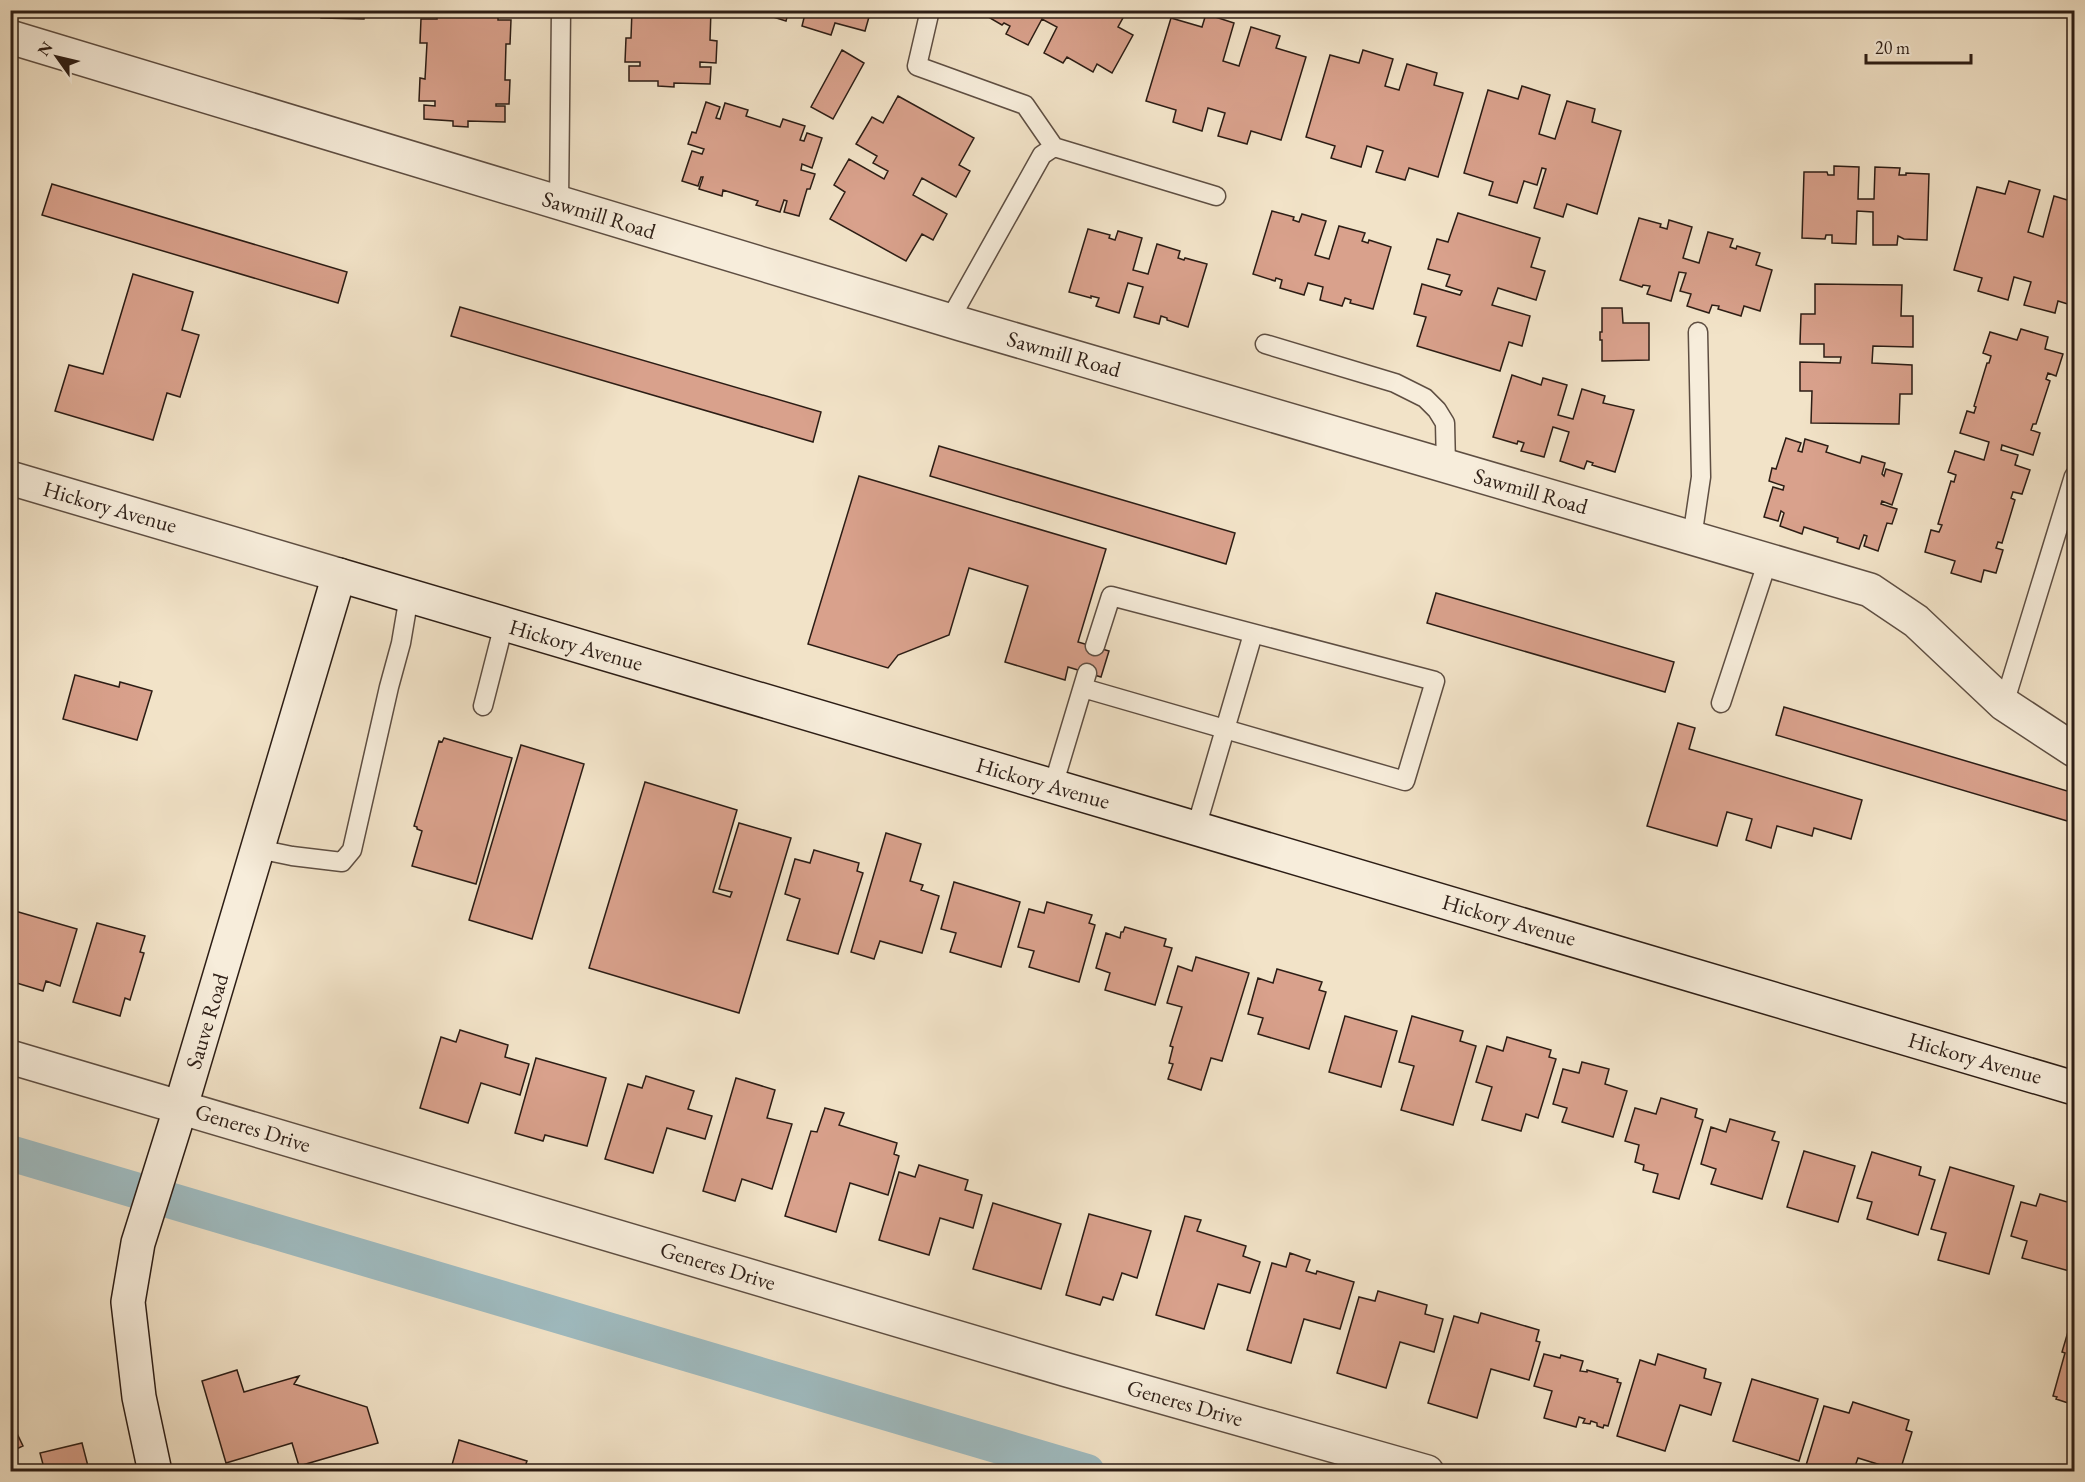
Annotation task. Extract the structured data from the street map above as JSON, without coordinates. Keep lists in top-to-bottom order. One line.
{"streets":{"street":["Sawmill Road","Hickory Avenue","Sauve Road","Generes Drive"]},"crossings":[["Hickory Avenue","Sauve Road"],["Sauve Road","Generes Drive"]],"scale_bar":"20 m","north":"top left"}
